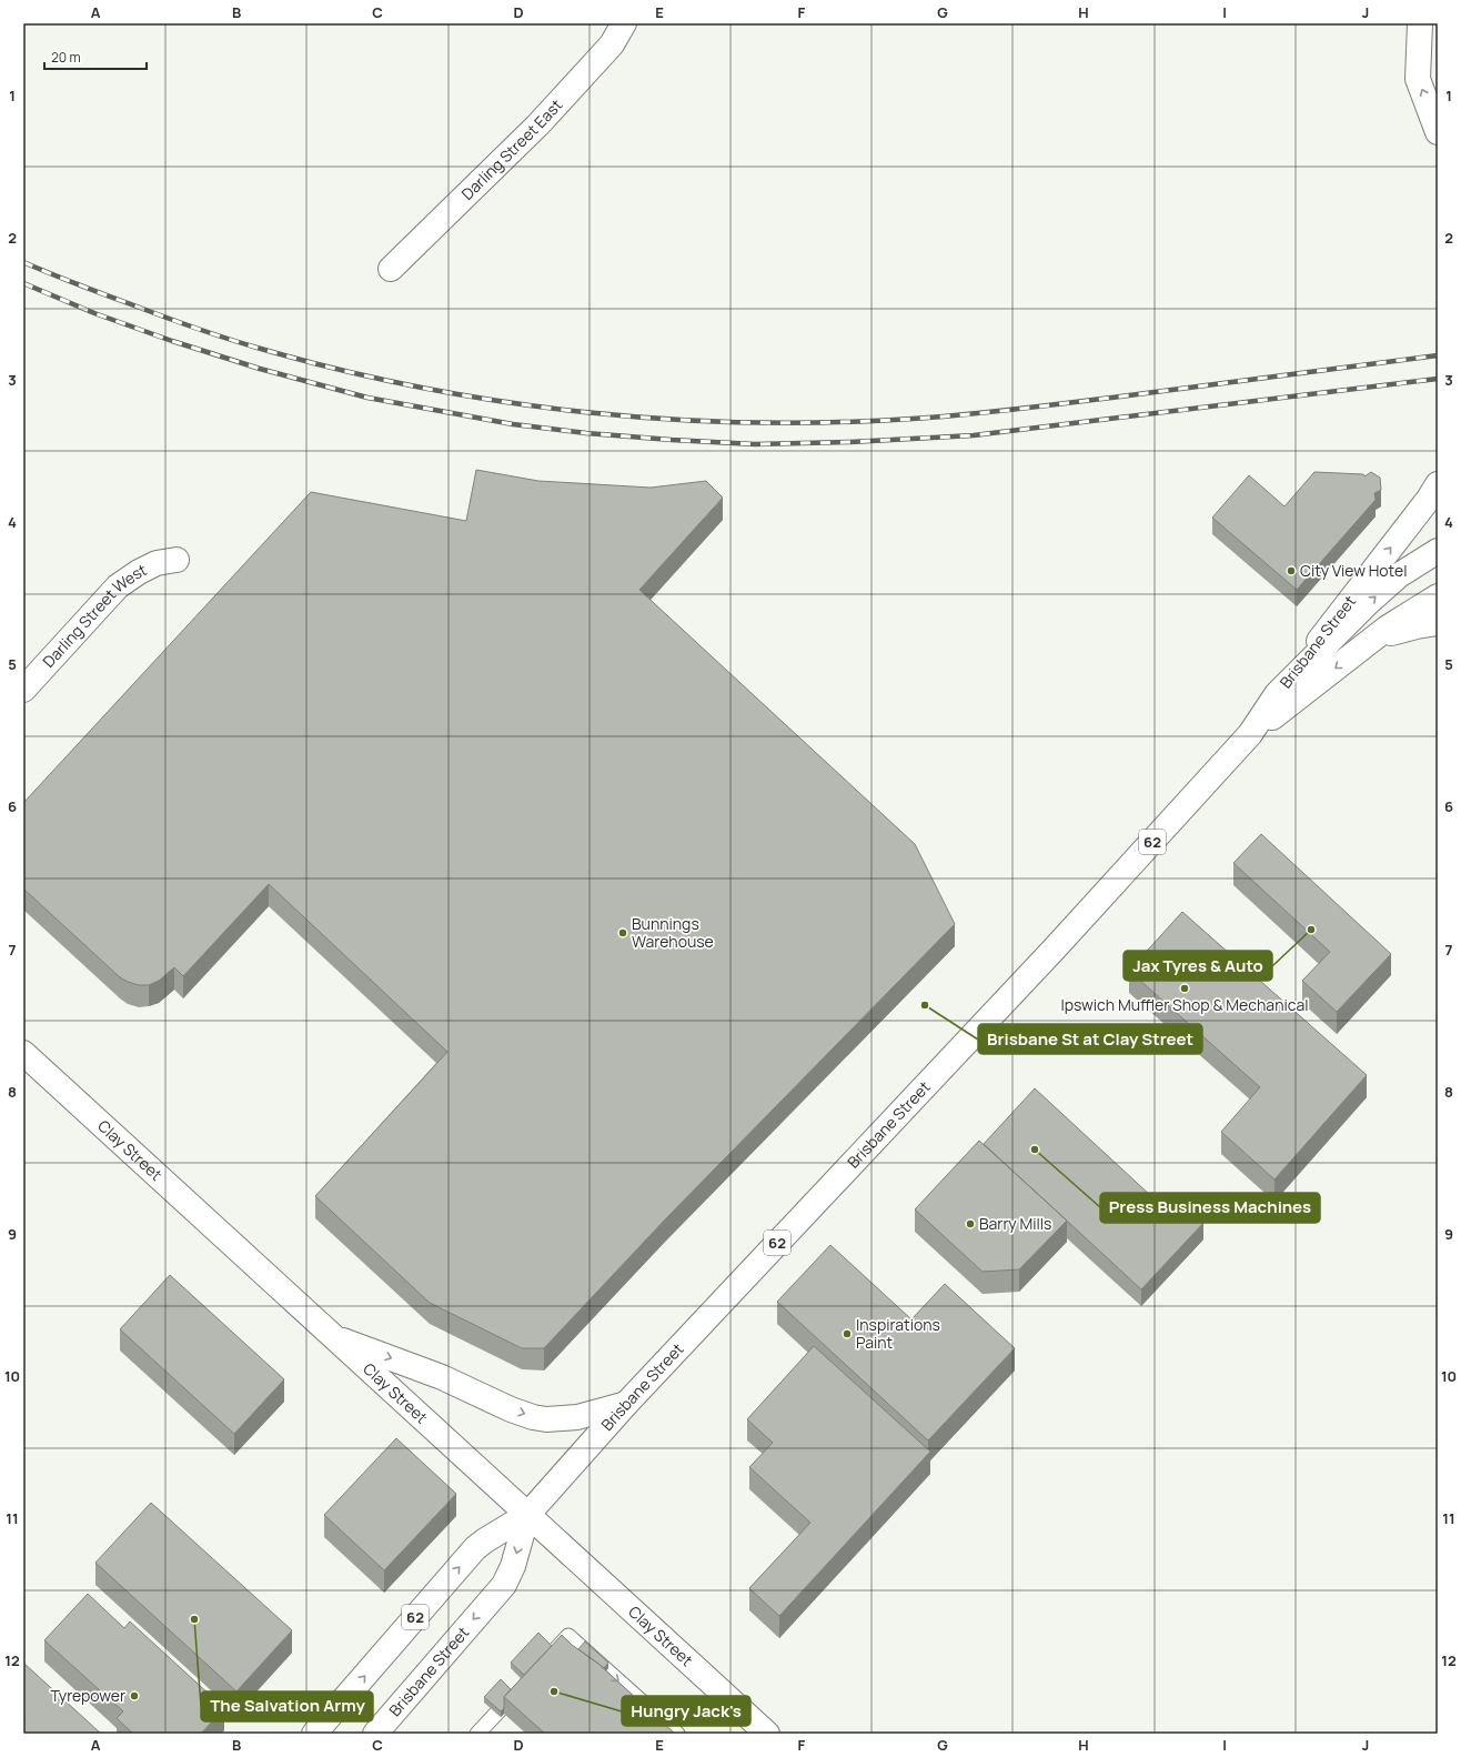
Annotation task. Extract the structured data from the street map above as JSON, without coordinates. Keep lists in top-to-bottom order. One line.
{"streets":{"main road":["Darling Street East","Darling Street West","Brisbane Street","62","Clay Street"]},"crossings":[["Brisbane Street","62"],["Brisbane Street","Clay Street"]],"places":["City View Hotel","Jax Tyres & Auto","Bunnings Warehouse","Ipswich Muffler Shop & Mechanical","Brisbane St at Clay Street","Press Business Machines","Barry Mills","Inspirations Paint","The Salvation Army","Hungry Jack's","Tyrepower"],"scale_bar":"20 m","grid":{"columns":["A","B","C","D","E","F","G","H","I","J"],"rows":["1","2","3","4","5","6","7","8","9","10","11","12"]}}
